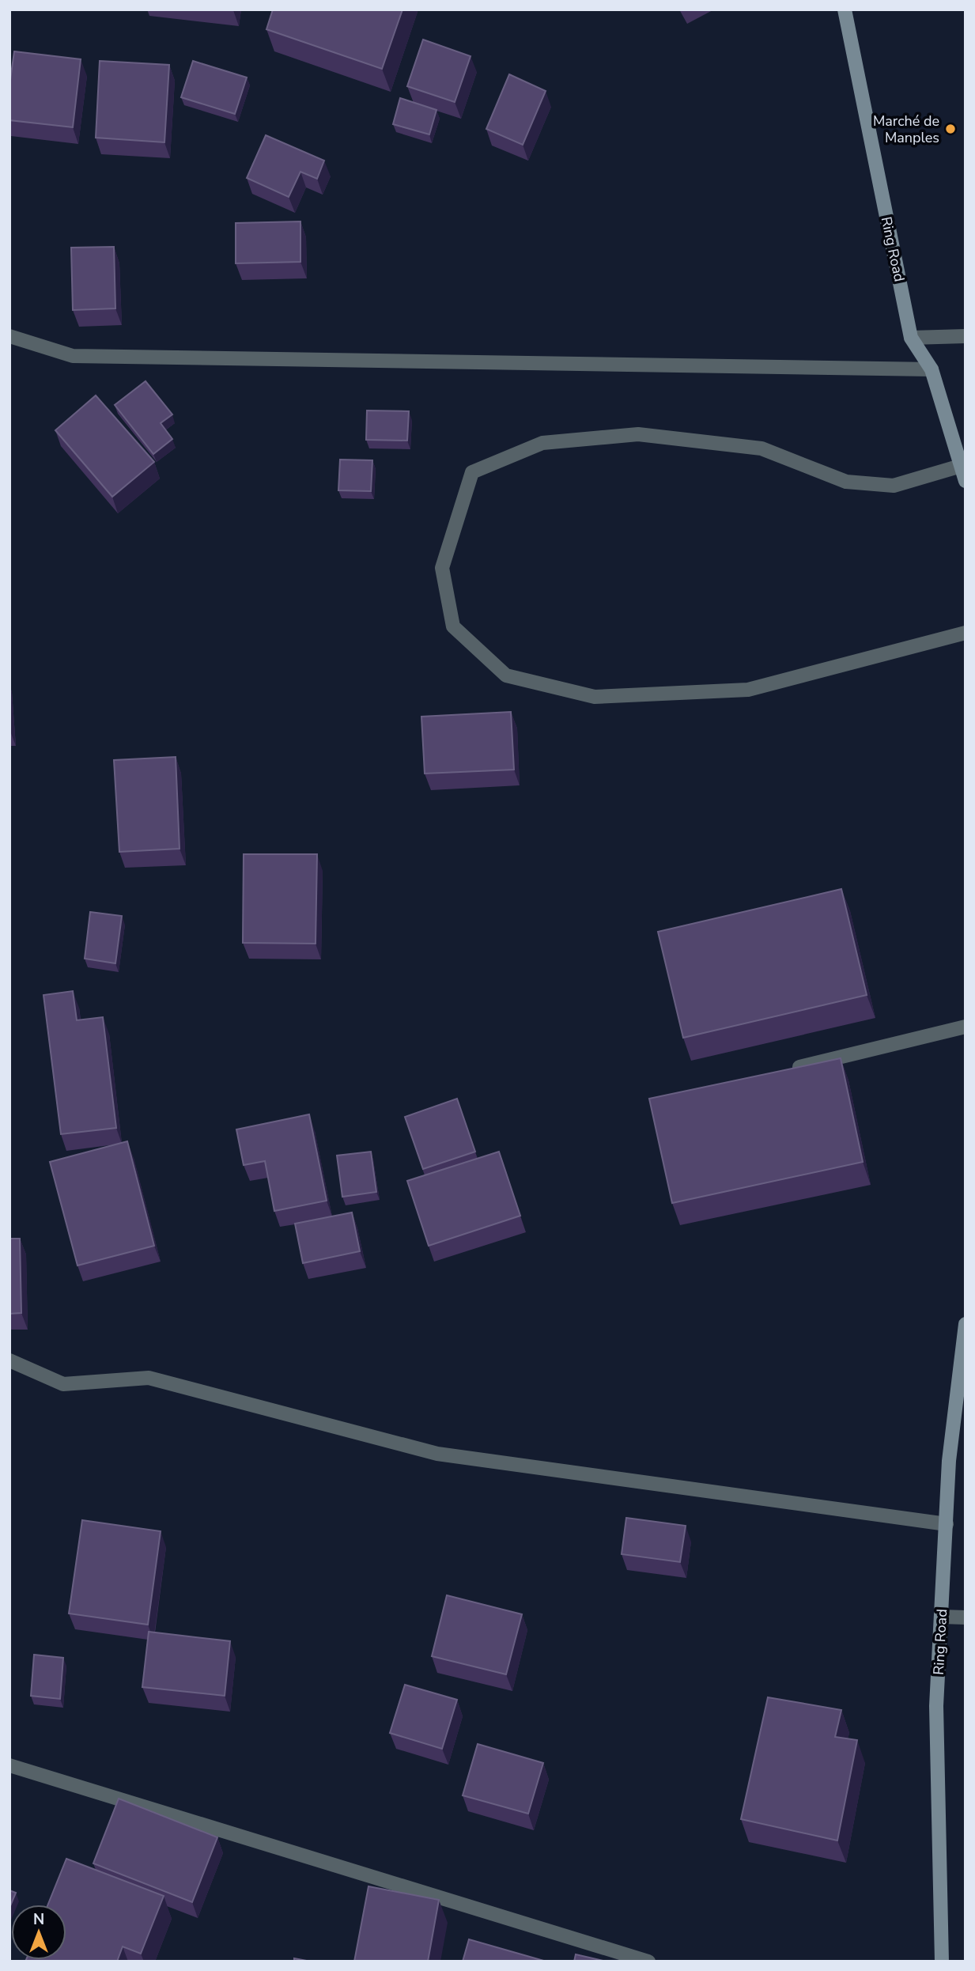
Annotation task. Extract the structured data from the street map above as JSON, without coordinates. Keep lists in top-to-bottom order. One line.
{"streets":{"main road":["Ring Road"]},"places":["Marché de Manples"],"north":"top"}
